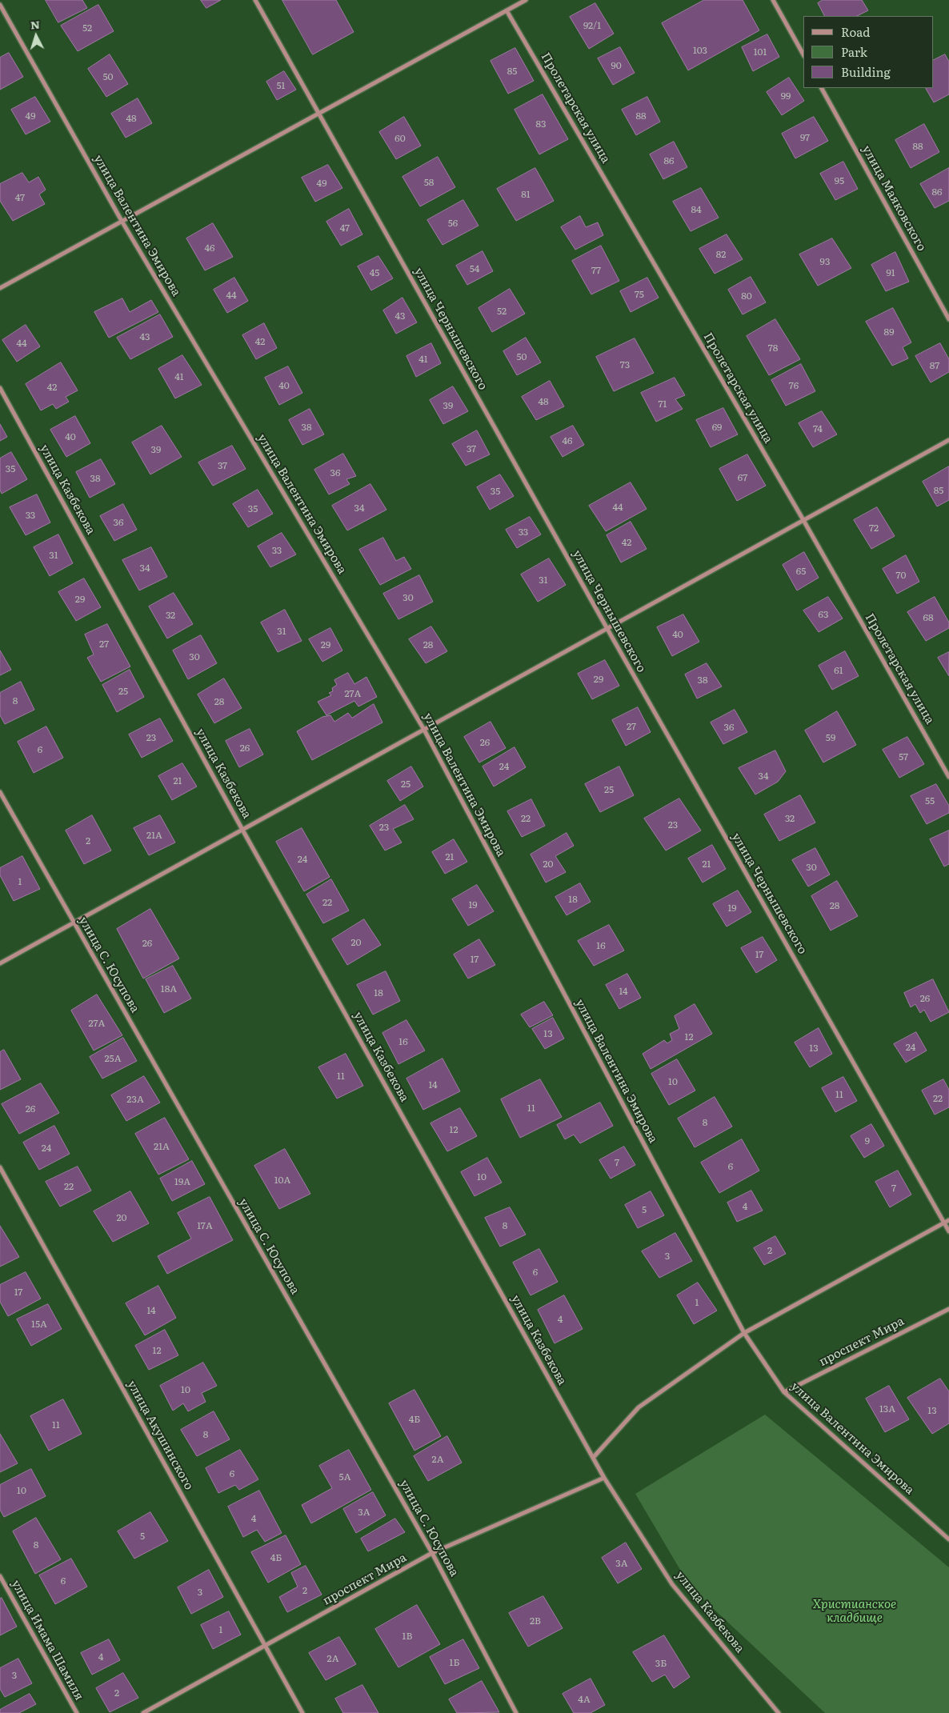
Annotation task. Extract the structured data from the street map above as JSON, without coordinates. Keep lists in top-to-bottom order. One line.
{"streets":{"street":["Пролетарская улица","улица Маяковского","улица Валентина Эмирова","улица Чернышевского","улица Казбекова","улица С. Юсупова","проспект Мира","улица Акушинского","улица Имама Шамиля"]},"crossings":[["улица Валентина Эмирова","проспект Мира"],["улица Казбекова","проспект Мира"],["улица С. Юсупова","проспект Мира"],["проспект Мира","улица Акушинского"]],"parks":["Христианское кладбище"],"house_numbers":["92/1","52","103","101","90","85","50","51","99","49","88","48","83","97","60","88","86","95","58","49","86","81","47","84","56","47","46","82","93","54","77","45","91","75","44","80","52","43","89","43","42","44","78","50","41","73","87","41","40","76","42","48","71","39","38","69","74","40","46","37","39","37","35","36","67","38","85","35","44","34","35","33","36","72","33","42","33","31","34","65","70","31","30","29","63","32","68","31","40","27","29","28","30","61","29","38","25","27А","8","28","27","36","23","59","26","26","6","57","24","34","21","25","25","55","22","32","23","23","21А","2","21","24","20","21","30","1","18","22","19","28","19","20","26","16","17","17","18А","14","18","26","27А","13","12","16","24","13","25А","11","10","14","11","22","23А","11","26","8","12","9","21А","24","7","6","10","10А","19А","22","7","4","5","20","17А","8","2","3","6","17","1","14","4","15А","12","10","13А","13","4Б","11","8","2А","6","5А","10","3А","4","5","8","4Б","3А","6","2","3","2В","1","1В","4","2А","1Б","3Б","3","2","4А"],"legend":["Road","Park","Building"],"north":"top"}
